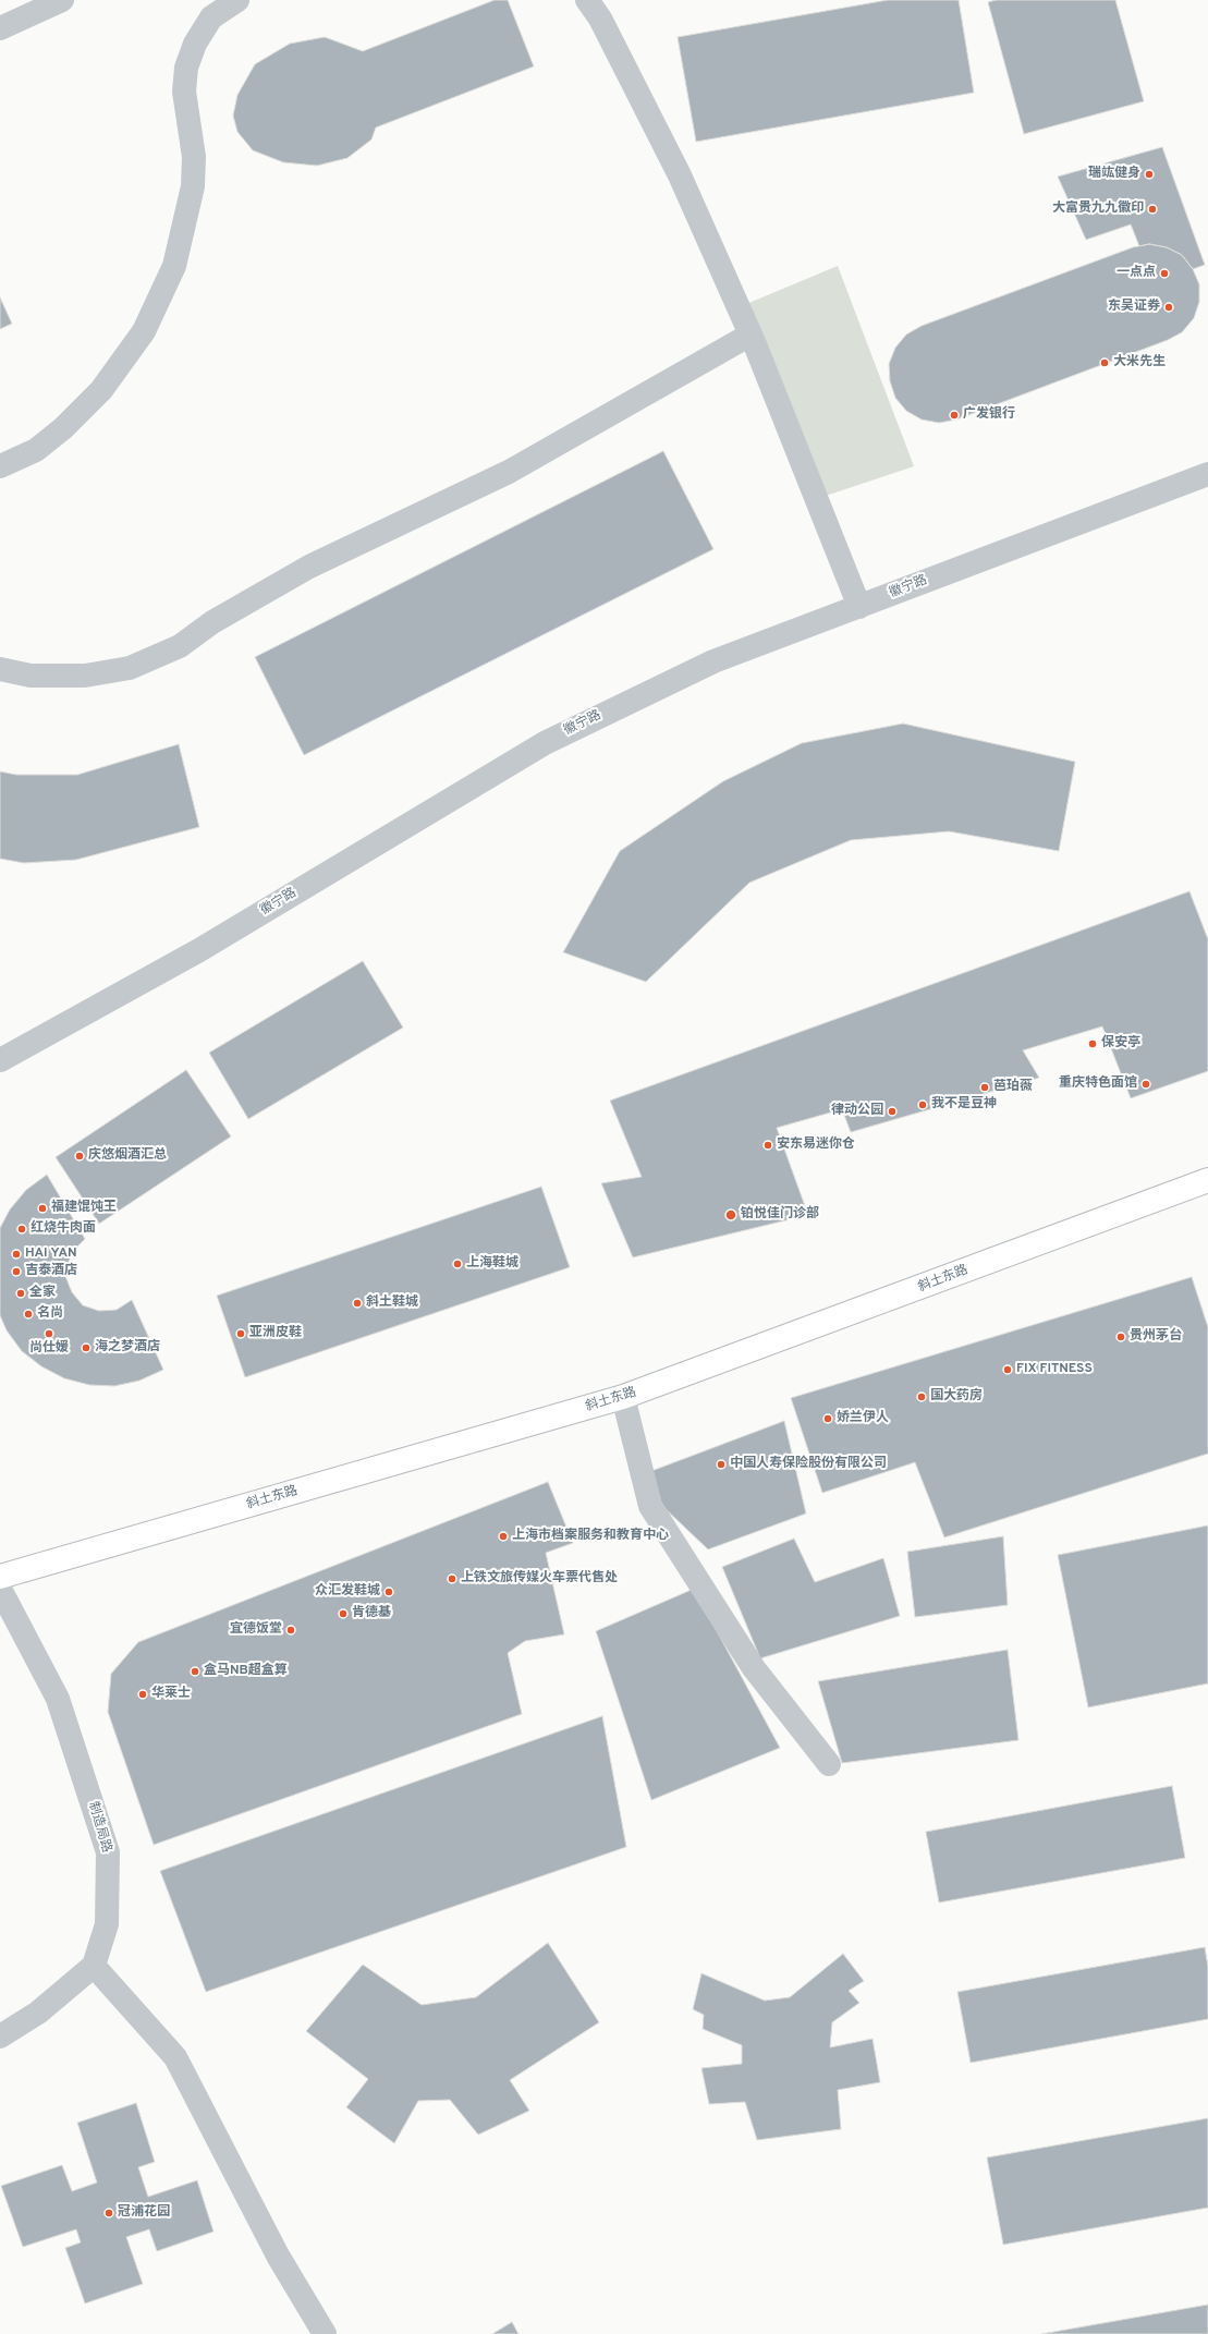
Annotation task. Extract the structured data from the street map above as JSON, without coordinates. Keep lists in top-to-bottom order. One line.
{"streets":{"main road":["斜土东路"],"street":["徽宁路","制造局路"]},"places":["瑞竑健身","大富贵九九徽印","一点点","东吴证券","大米先生","广发银行","保安亭","重庆特色面馆","芭珀薇","我不是豆神","律动公园","安东易迷你仓","庆悠烟酒汇总","福建馄饨王","铂悦佳门诊部","红烧牛肉面","HAI YAN","上海鞋城","吉泰酒店","全家","斜土鞋城","名尚","尚仕媛","亚洲皮鞋","贵州茅台","海之梦酒店","FIX FITNESS","国大药房","娇兰伊人","中国人寿保险股份有限公司","上海市档案服务和教育中心","上铁文旅传媒火车票代售处","众汇发鞋城","肯德基","宜德饭堂","盒马NB超盒算","华莱士","冠浦花园"]}
